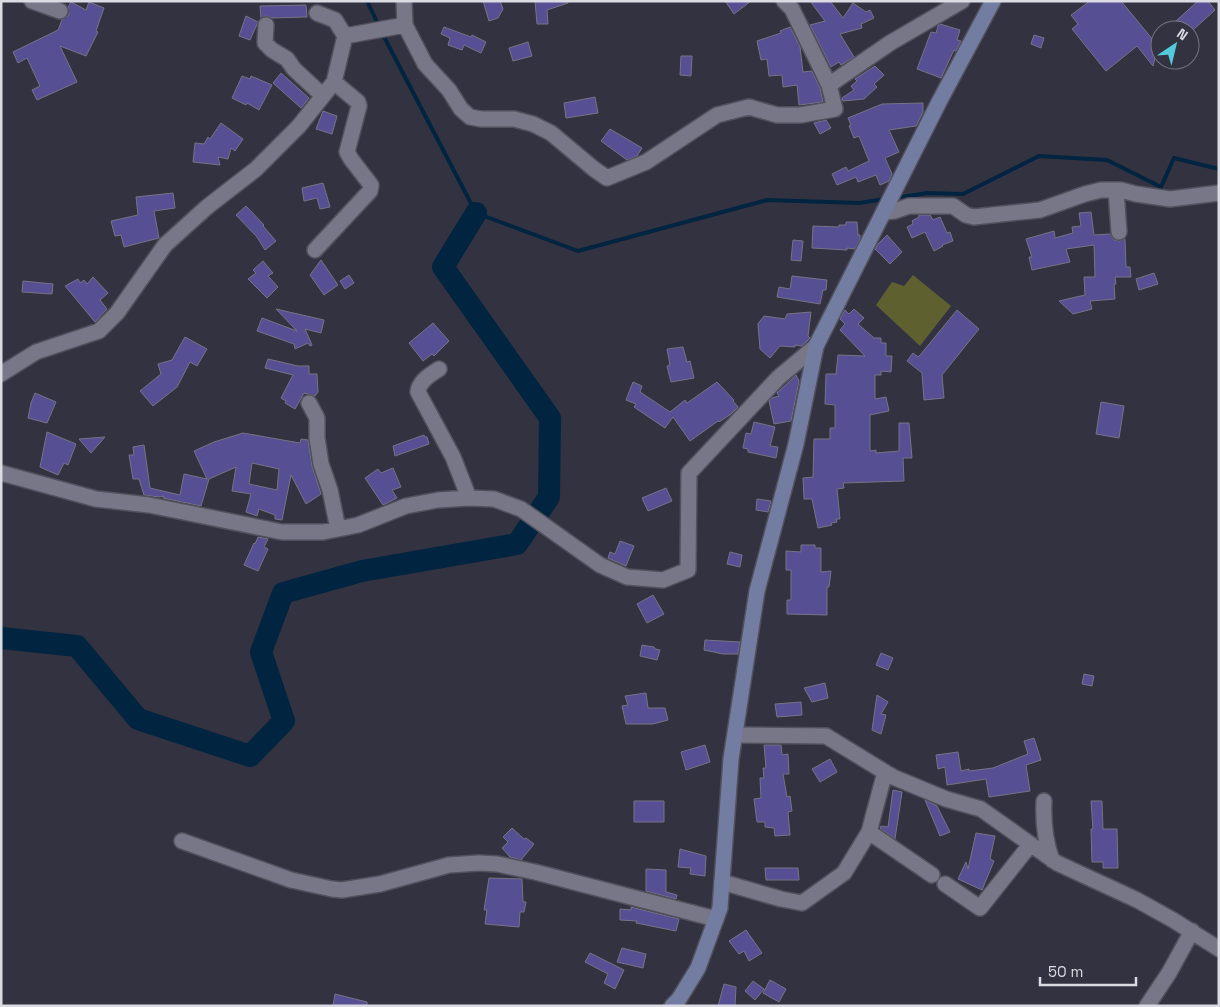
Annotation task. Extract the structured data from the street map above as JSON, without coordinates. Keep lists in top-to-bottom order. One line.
{"scale_bar":"50 m","north":"top right"}
